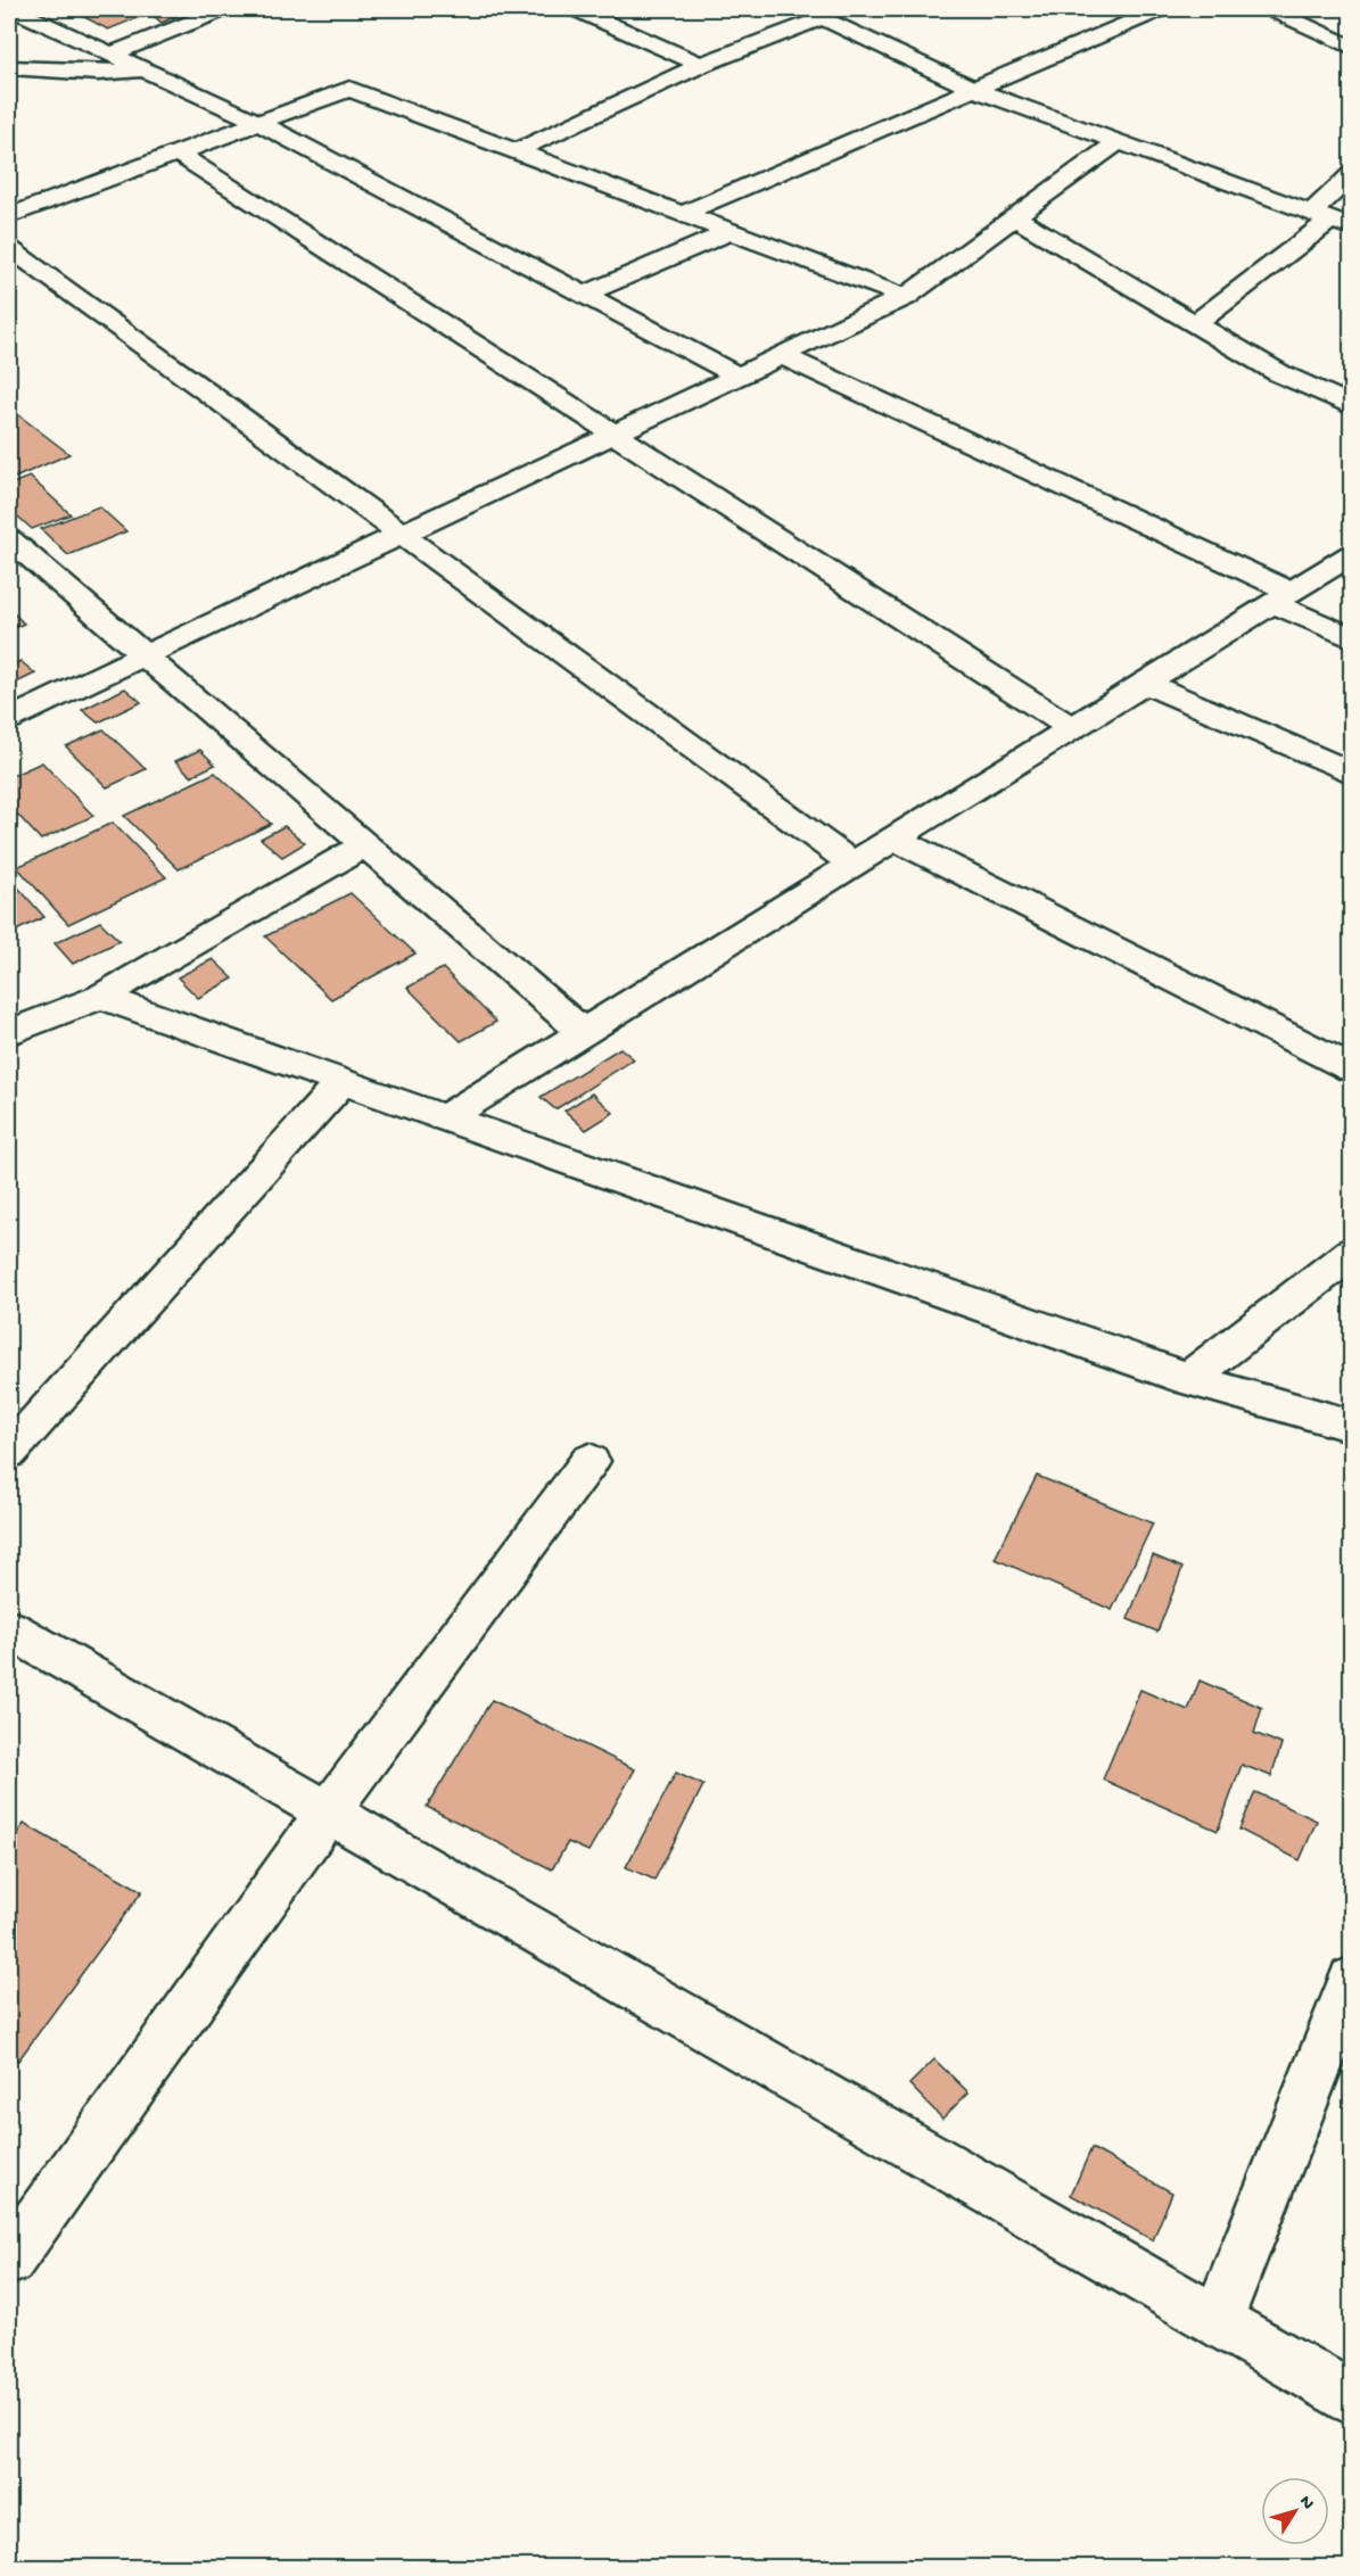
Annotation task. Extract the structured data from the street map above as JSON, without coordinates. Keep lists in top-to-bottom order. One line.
{"north":"top right"}
